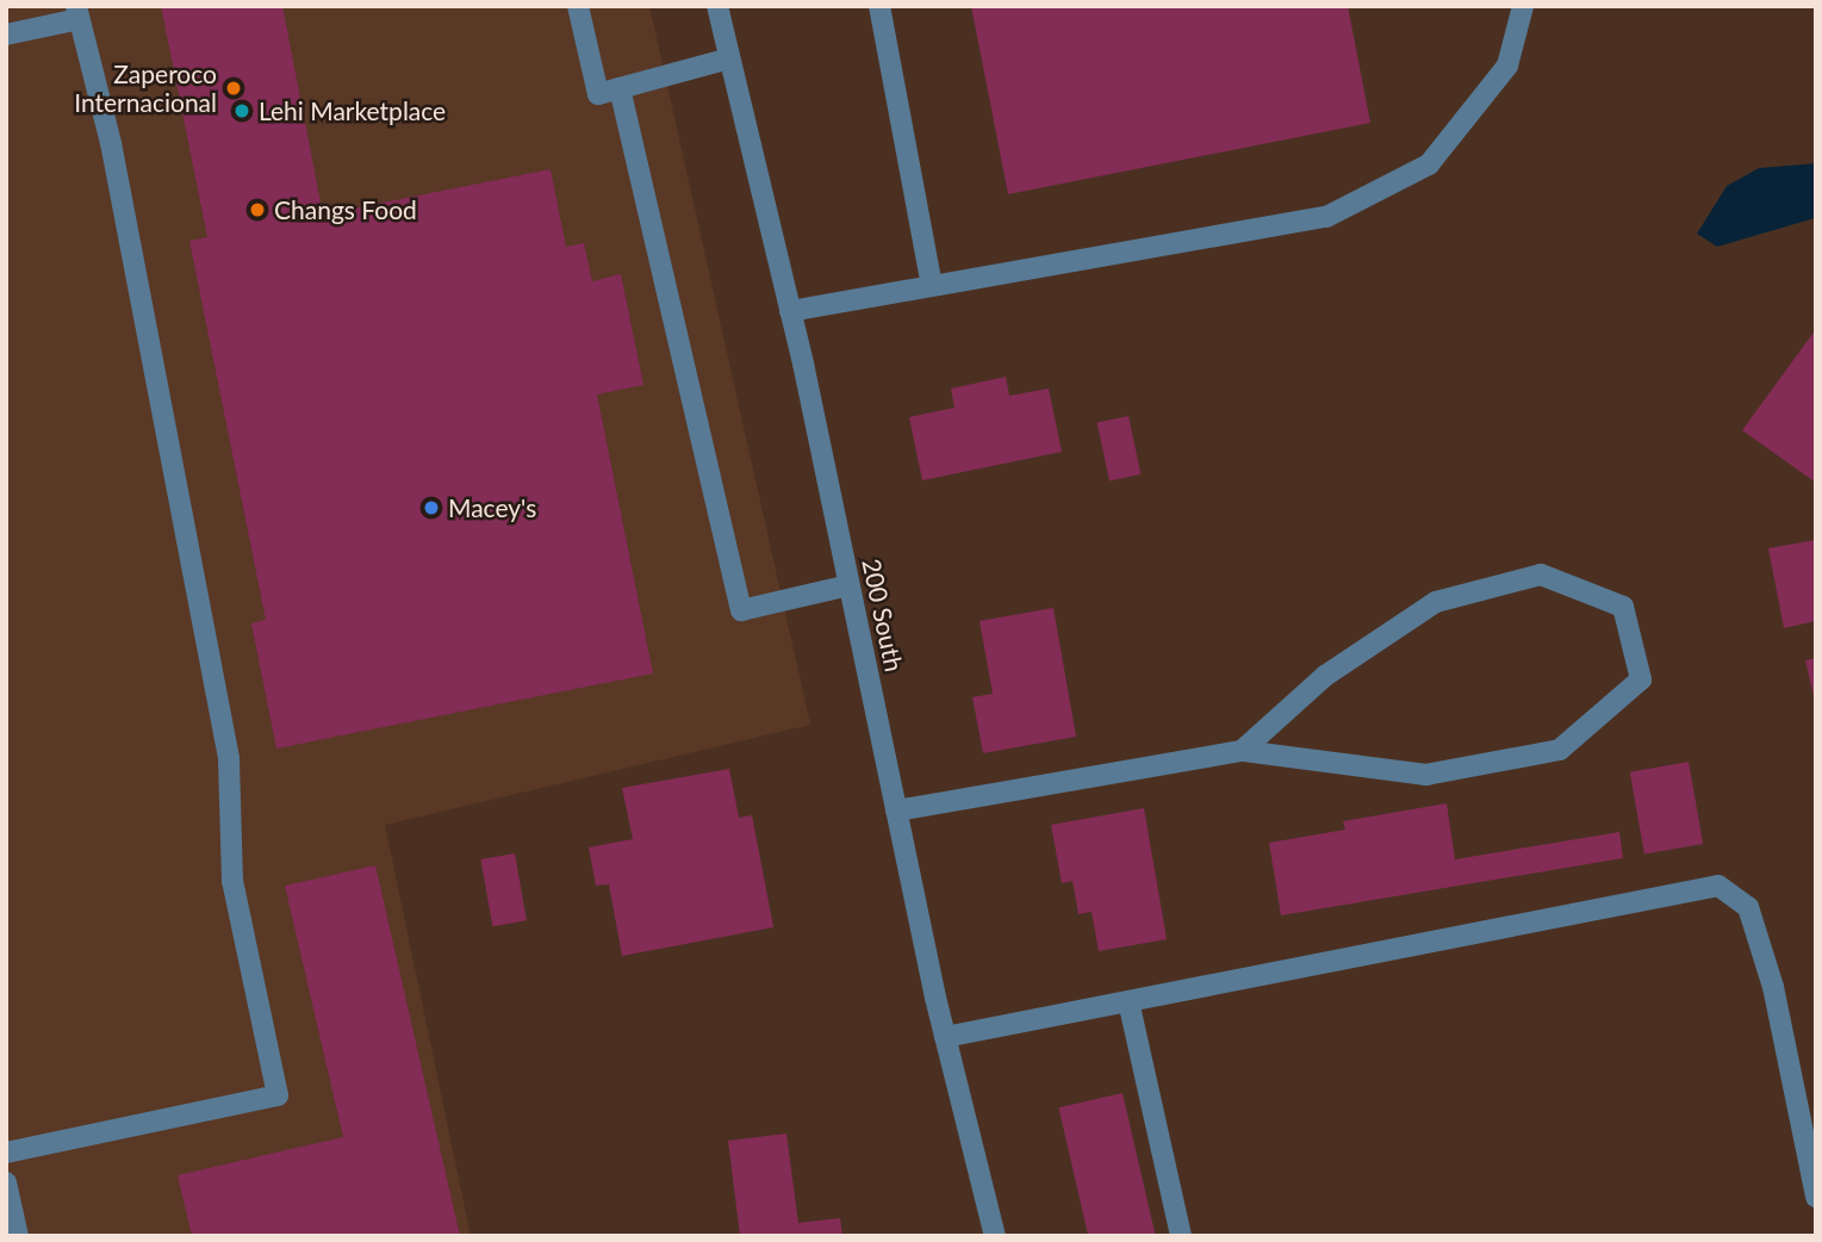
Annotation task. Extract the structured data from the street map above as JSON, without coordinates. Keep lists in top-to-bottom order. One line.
{"streets":{"street":["200 South"]},"places":["Zaperoco Internacional","Lehi Marketplace","Changs Food","Macey's"]}
